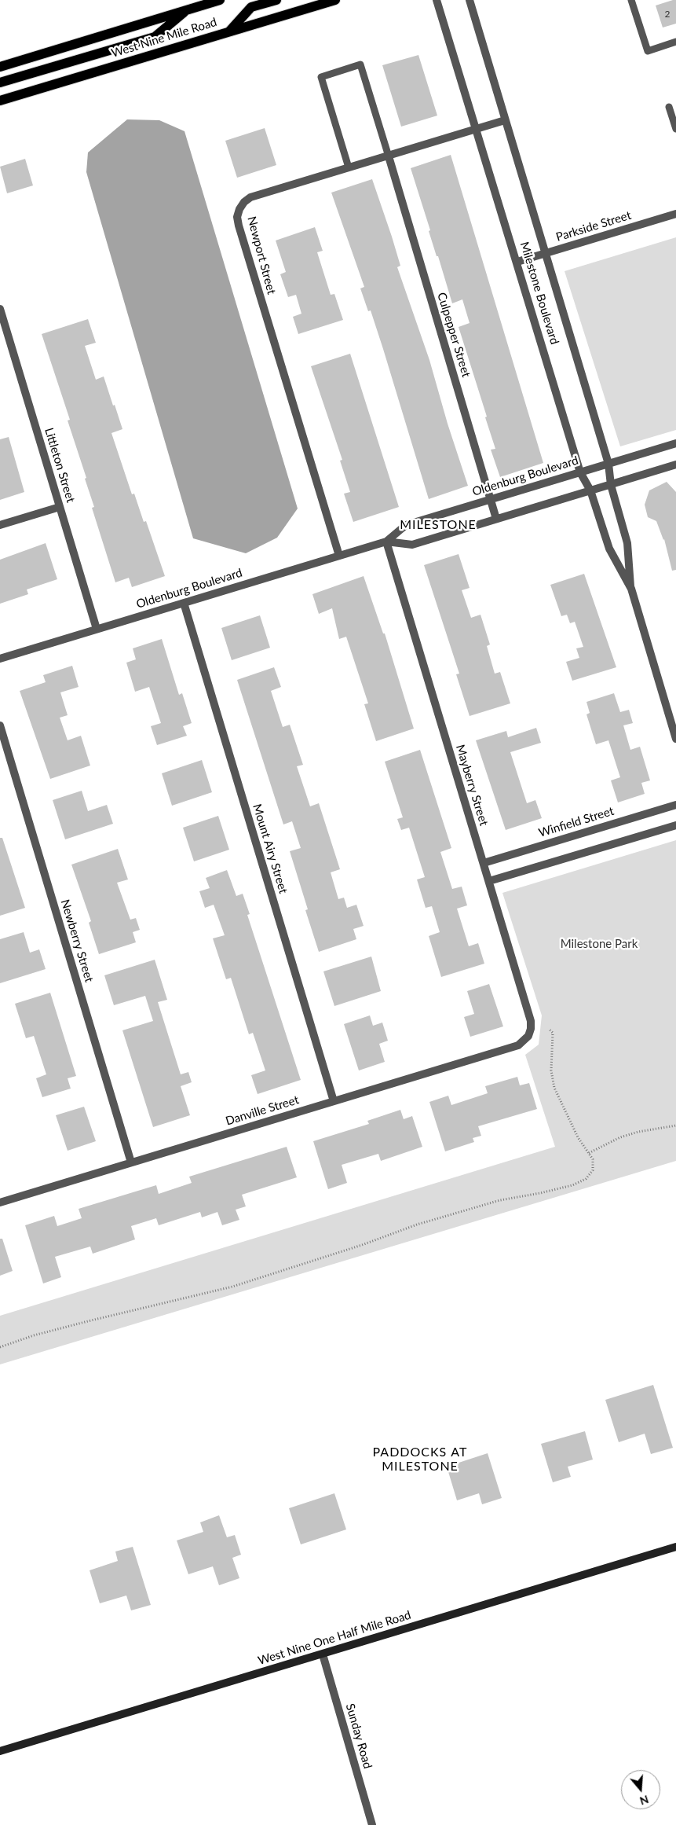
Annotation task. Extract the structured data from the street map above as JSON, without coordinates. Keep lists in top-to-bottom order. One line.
{"streets":{"main road":["West Nine Mile Road"],"street":["Parkside Street","Newport Street","Milestone Boulevard","Culpepper Street","Littleton Street","Oldenburg Boulevard","Mayberry Street","Winfield Street","Mount Airy Street","Newberry Street","Danville Street","West Nine One Half Mile Road","Sunday Road"]},"crossings":[["Parkside Street","Milestone Boulevard"],["Newport Street","Milestone Boulevard"],["Newport Street","Culpepper Street"],["Newport Street","Oldenburg Boulevard"],["Milestone Boulevard","Oldenburg Boulevard"],["Culpepper Street","Oldenburg Boulevard"],["Littleton Street","Oldenburg Boulevard"],["Oldenburg Boulevard","Mayberry Street"],["Oldenburg Boulevard","Mount Airy Street"],["Mayberry Street","Winfield Street"],["Mayberry Street","Danville Street"],["Mount Airy Street","Danville Street"],["Newberry Street","Danville Street"],["West Nine One Half Mile Road","Sunday Road"]],"districts":["MILESTONE","PADDOCKS AT MILESTONE"],"parks":["Milestone Park"],"house_numbers":["2"],"north":"bottom"}
